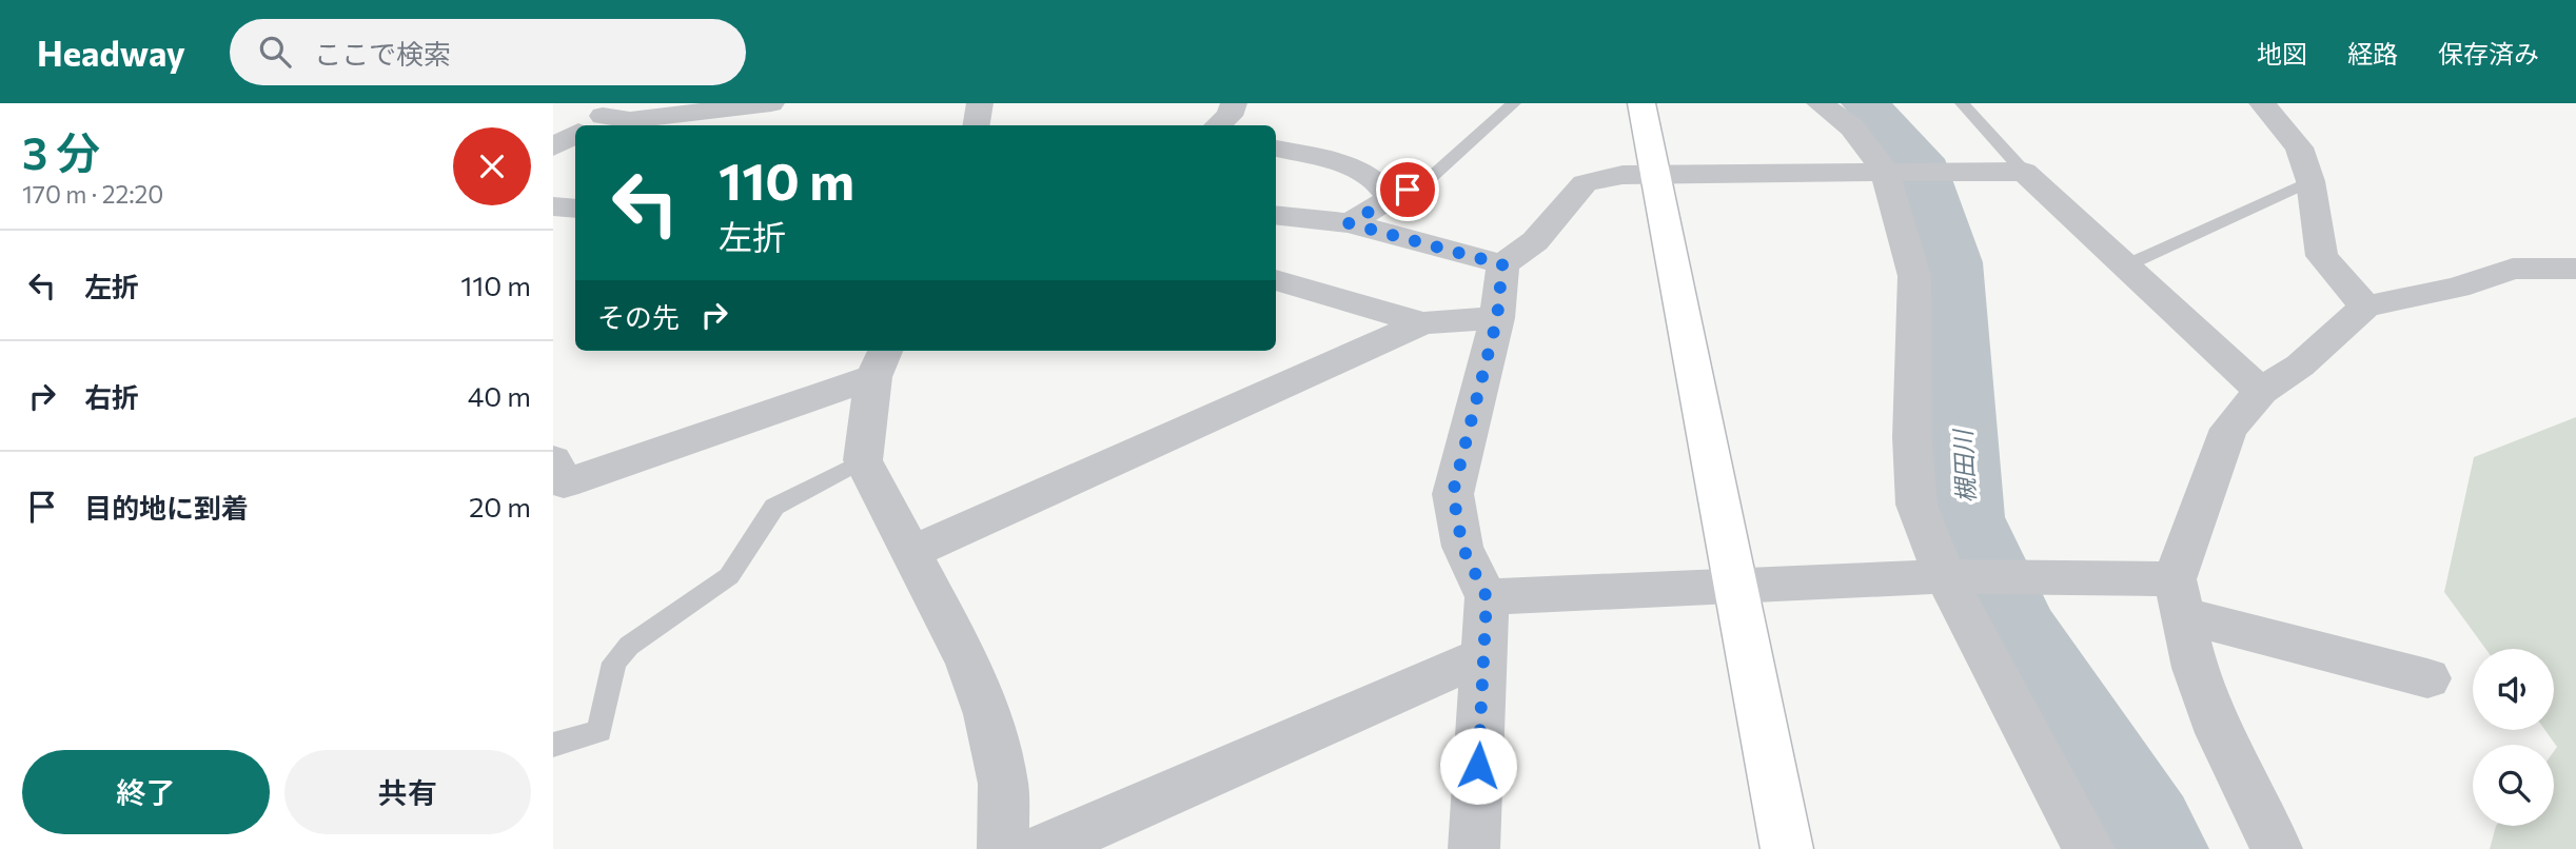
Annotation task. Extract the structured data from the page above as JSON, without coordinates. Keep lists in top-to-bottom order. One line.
{"water":["槻田川"],"page":{"header":"Headway","search":"ここで検索","nav":["地図","経路","保存済み"],"heading":["3 分","170 m · 22:20"],"turn":["110 m","左折"],"list":[{"name":"左折","value":"110 m"},{"name":"右折","value":"40 m"},{"name":"目的地に到着","value":"20 m"}],"then":"その先","buttons":["終了","共有"]}}
